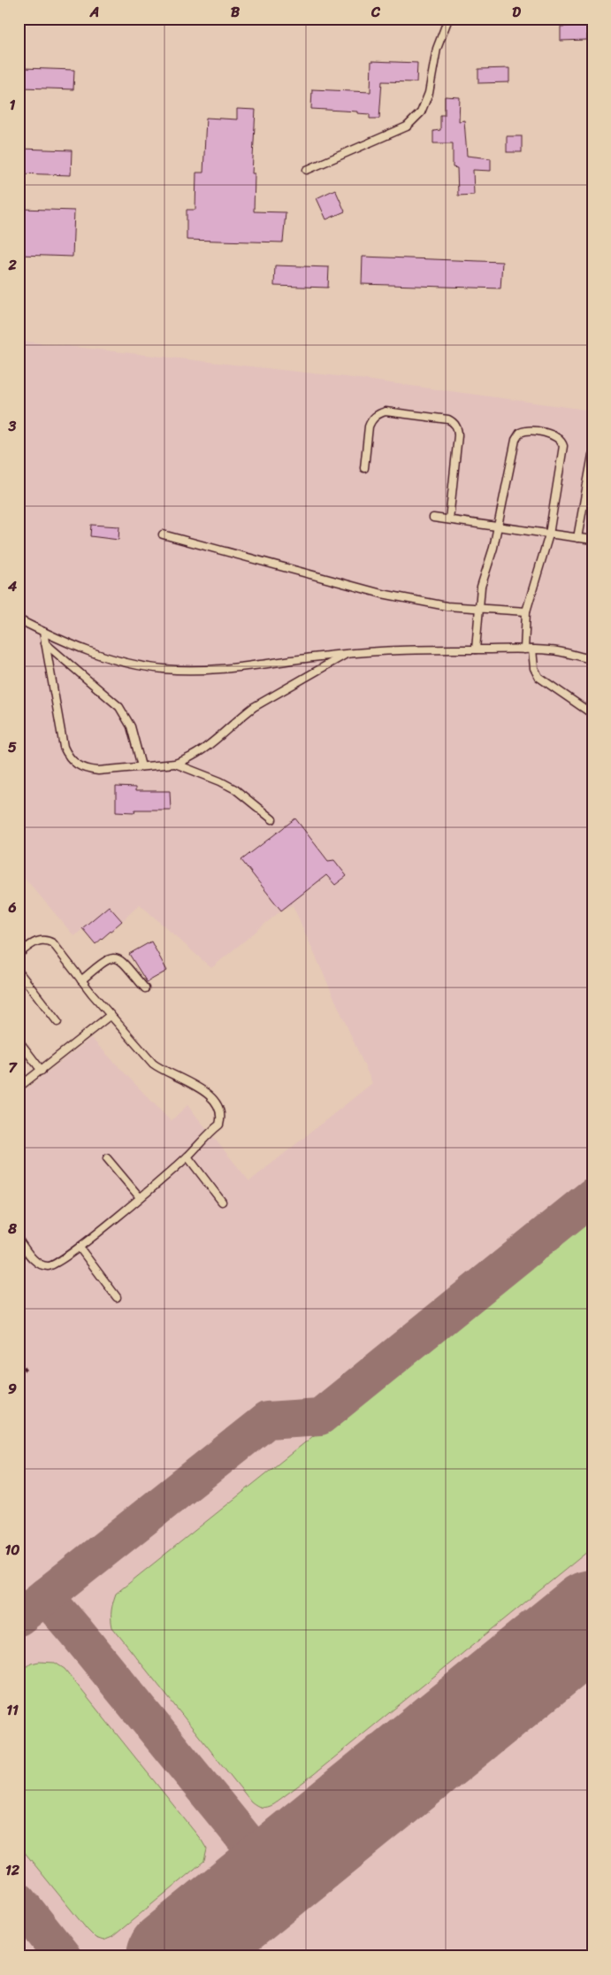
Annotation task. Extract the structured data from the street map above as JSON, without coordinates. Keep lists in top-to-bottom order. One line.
{"grid":{"columns":["A","B","C","D"],"rows":["1","2","3","4","5","6","7","8","9","10","11","12"]}}
